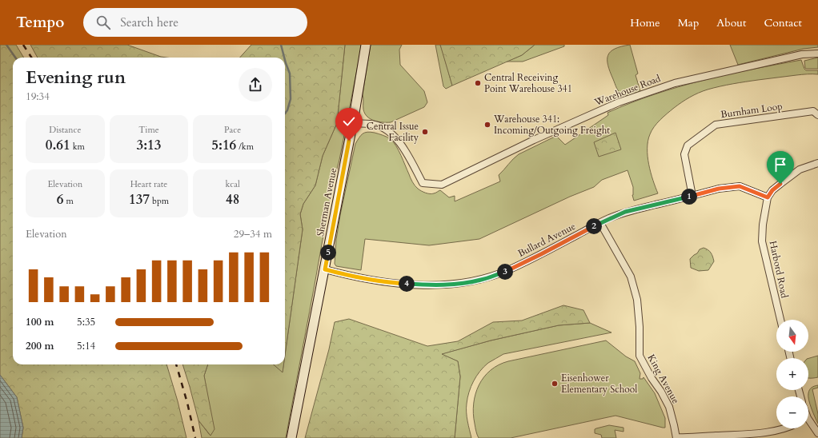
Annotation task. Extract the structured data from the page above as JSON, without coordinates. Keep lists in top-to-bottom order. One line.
{"streets":{"street":["Warehouse Road","Burnham Loop","Sherman Avenue","Bullard Avenue","Harbord Road","King Avenue"]},"crossings":[["Warehouse Road","Sherman Avenue"],["Burnham Loop","Bullard Avenue"],["Sherman Avenue","Bullard Avenue"],["Bullard Avenue","Harbord Road"],["Bullard Avenue","King Avenue"]],"places":["Central Receiving Point Warehouse 341","Warehouse 341: Incoming/Outgoing Freight","Central Issue Facility","Eisenhower Elementary School"],"north":"bottom","page":{"header":"Tempo","search":"Search here","nav":["Home","Map","About","Contact"],"heading":["Evening run","19:34"],"stats":[["Distance","0.61 km"],["Time","3:13"],["Pace","5:16 /km"],["Elevation","6 m"],["Heart rate","137 bpm"],["kcal","48"]],"pins":["1","2","5","3","4"],"chart":["Elevation","29–34 m"],"list":[{"name":"100 m","note":"5:35"},{"name":"200 m","note":"5:14"}],"map_buttons":["+","−"]}}
